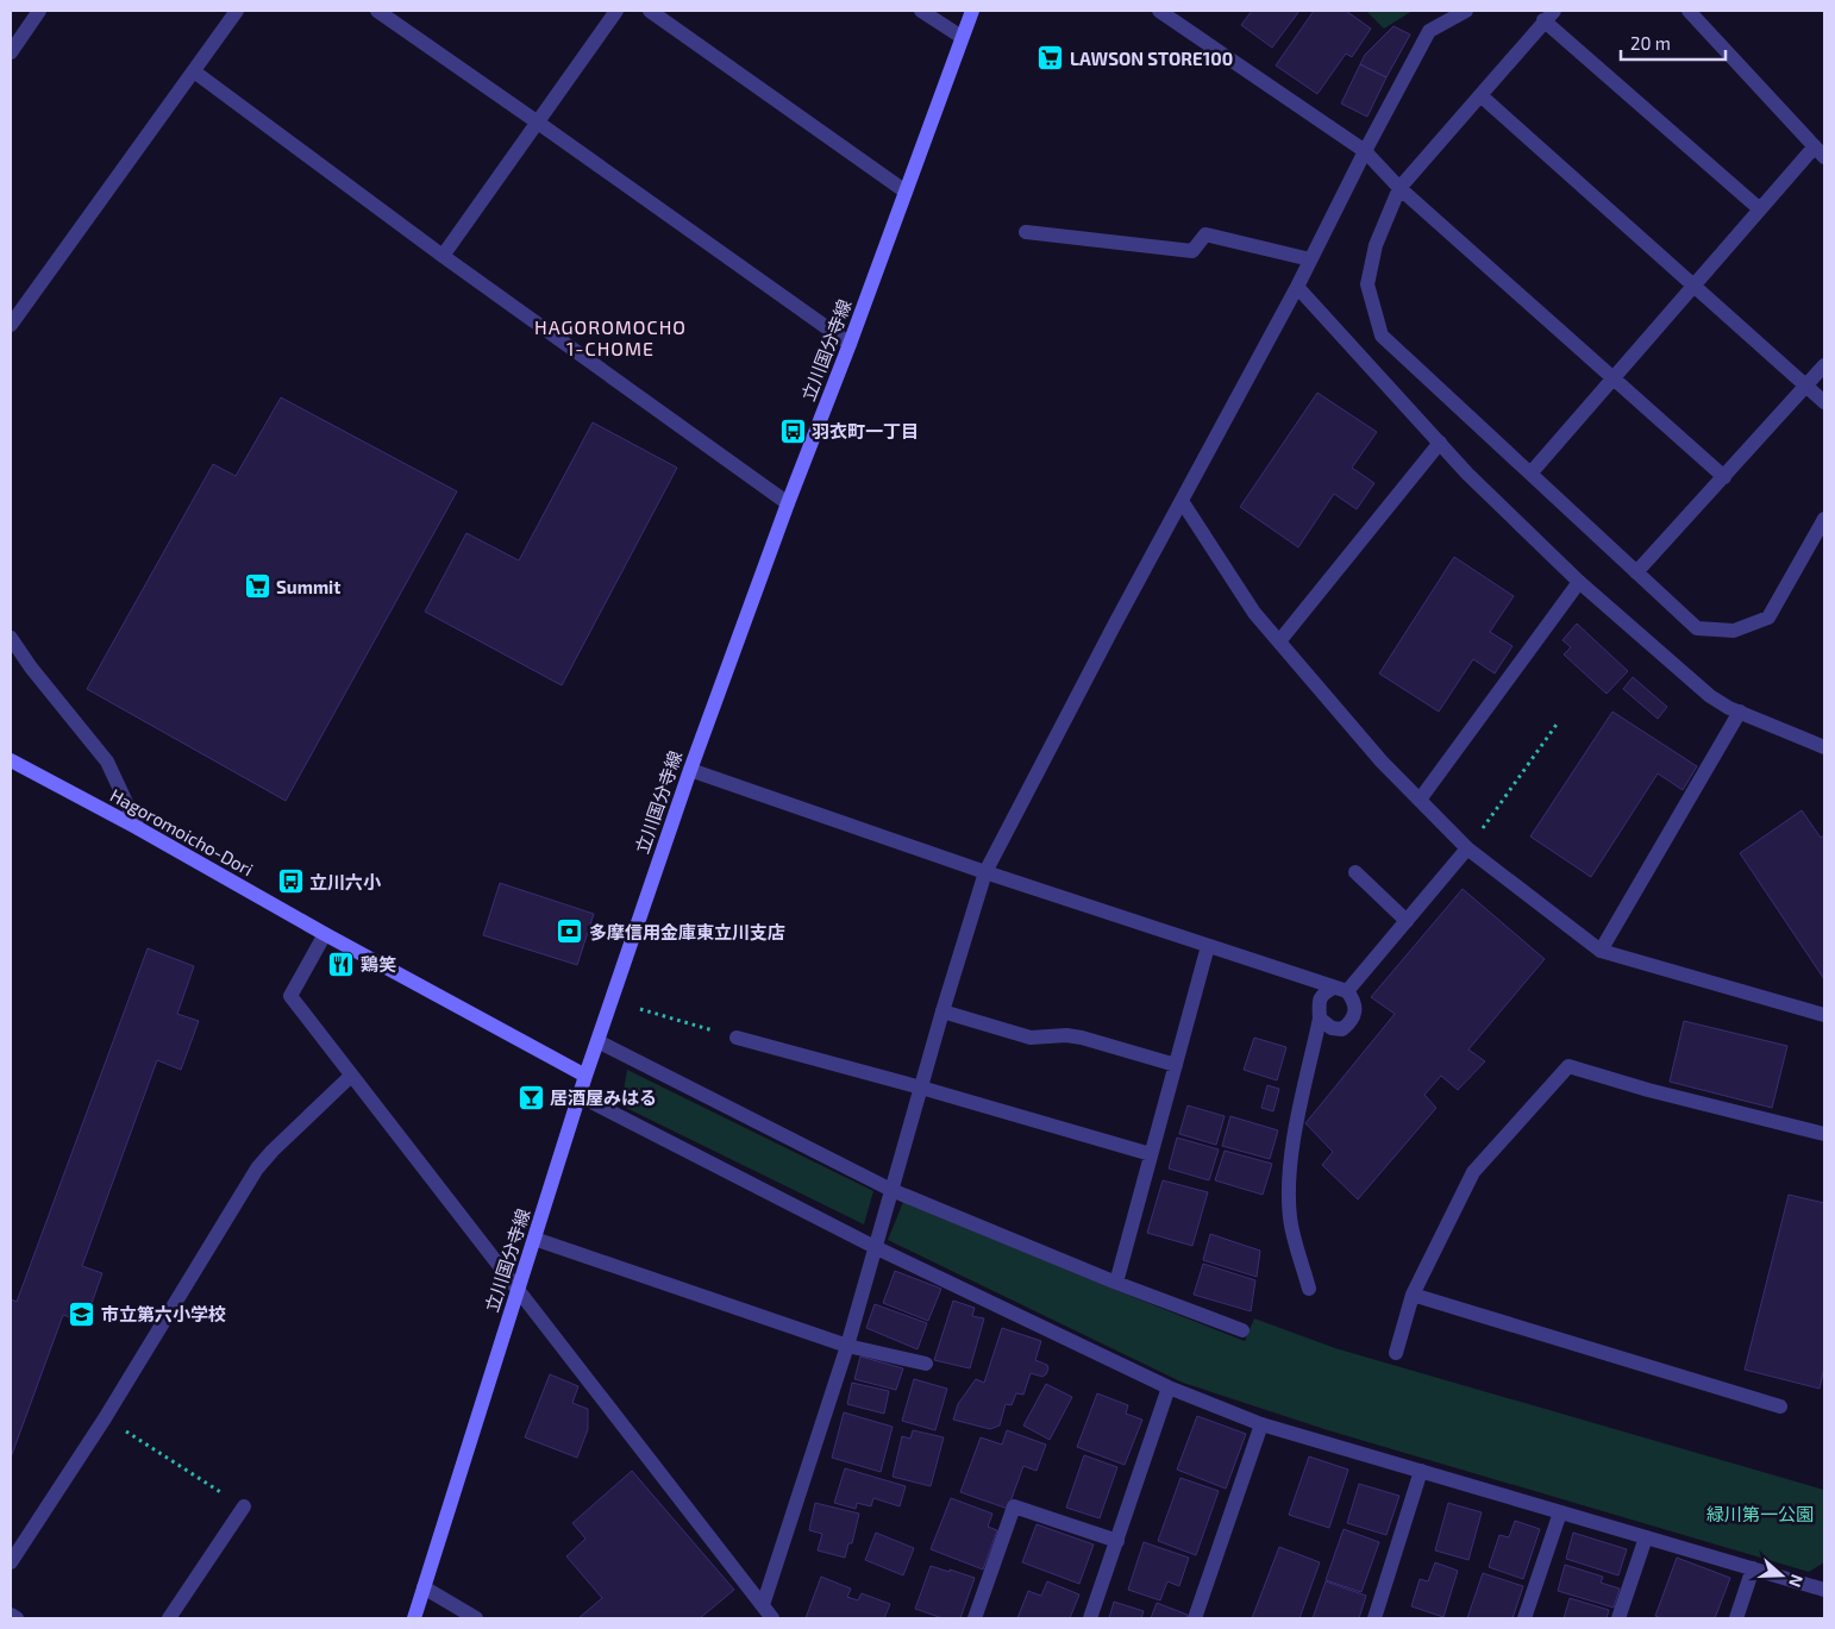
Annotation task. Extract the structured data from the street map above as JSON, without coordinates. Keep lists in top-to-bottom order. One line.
{"streets":{"main road":["立川国分寺線","Hagoromoicho-Dori"]},"crossings":[["立川国分寺線","Hagoromoicho-Dori"]],"districts":["HAGOROMOCHO 1-CHOME"],"parks":["緑川第一公園"],"places":{"supermarket":["LAWSON STORE100","Summit"],"bus stop":["羽衣町一丁目","立川六小"],"bank":["多摩信用金庫東立川支店"],"restaurant":["鶏笑"],"bar":["居酒屋みはる"],"school or university":["市立第六小学校"]},"scale_bar":"20 m","north":"right"}
